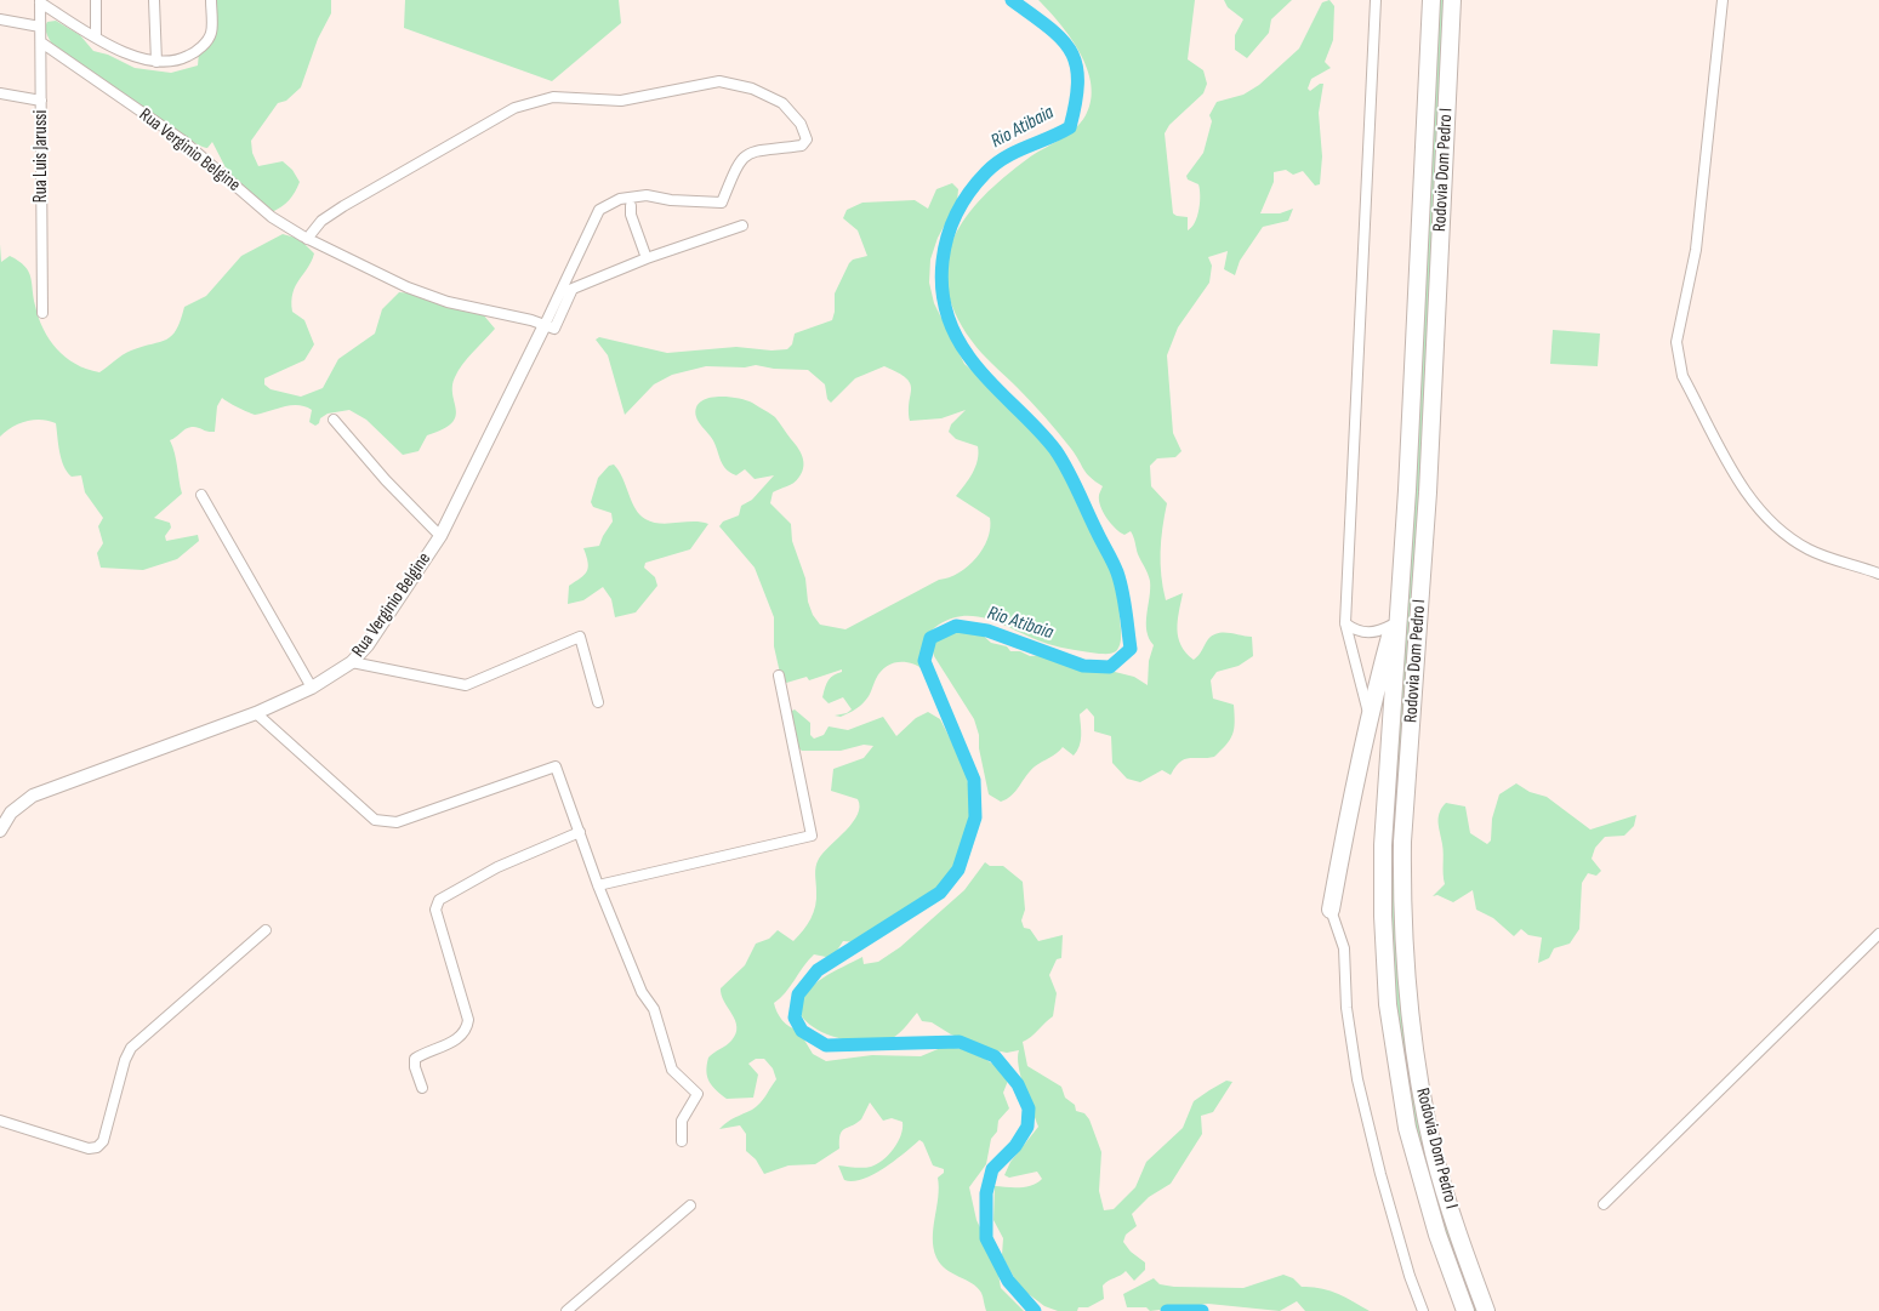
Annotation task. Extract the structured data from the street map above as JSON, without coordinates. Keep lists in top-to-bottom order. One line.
{"streets":{"highway":["Rodovia Dom Pedro I"],"street":["Rua Verginio Belgine","Rua Luis Jarussi"]},"crossings":[["Rua Verginio Belgine","Rua Luis Jarussi"]],"water":["Rio Atibaia"]}
